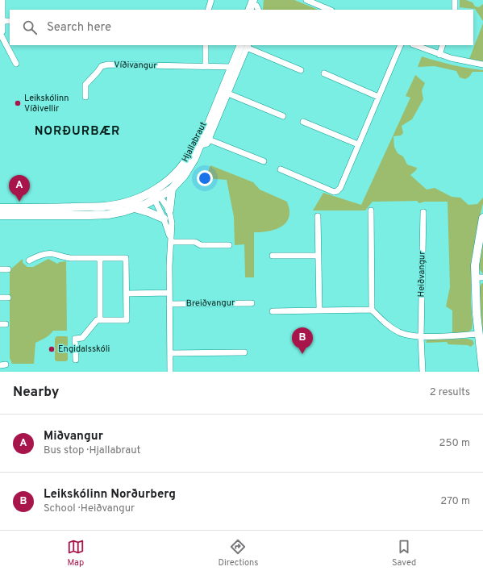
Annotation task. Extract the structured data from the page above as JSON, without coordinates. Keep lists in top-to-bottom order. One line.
{"streets":{"main road":["Hjallabraut"],"street":["Víðivangur","Heiðvangur","Breiðvangur"]},"crossings":[["Víðivangur","Hjallabraut"]],"districts":["NORÐURBÆR"],"places":["Leikskólinn Víðivellir","Engidalsskóli"],"page":{"search":"Search here","pins":["A","B"],"heading":["Nearby","2 results"],"list":[{"mark":"A","name":"Miðvangur","note":"Bus stop · Hjallabraut","value":"250 m"},{"mark":"B","name":"Leikskólinn Norðurberg","note":"School · Heiðvangur","value":"270 m"}],"nav":["Map","Directions","Saved"]}}
